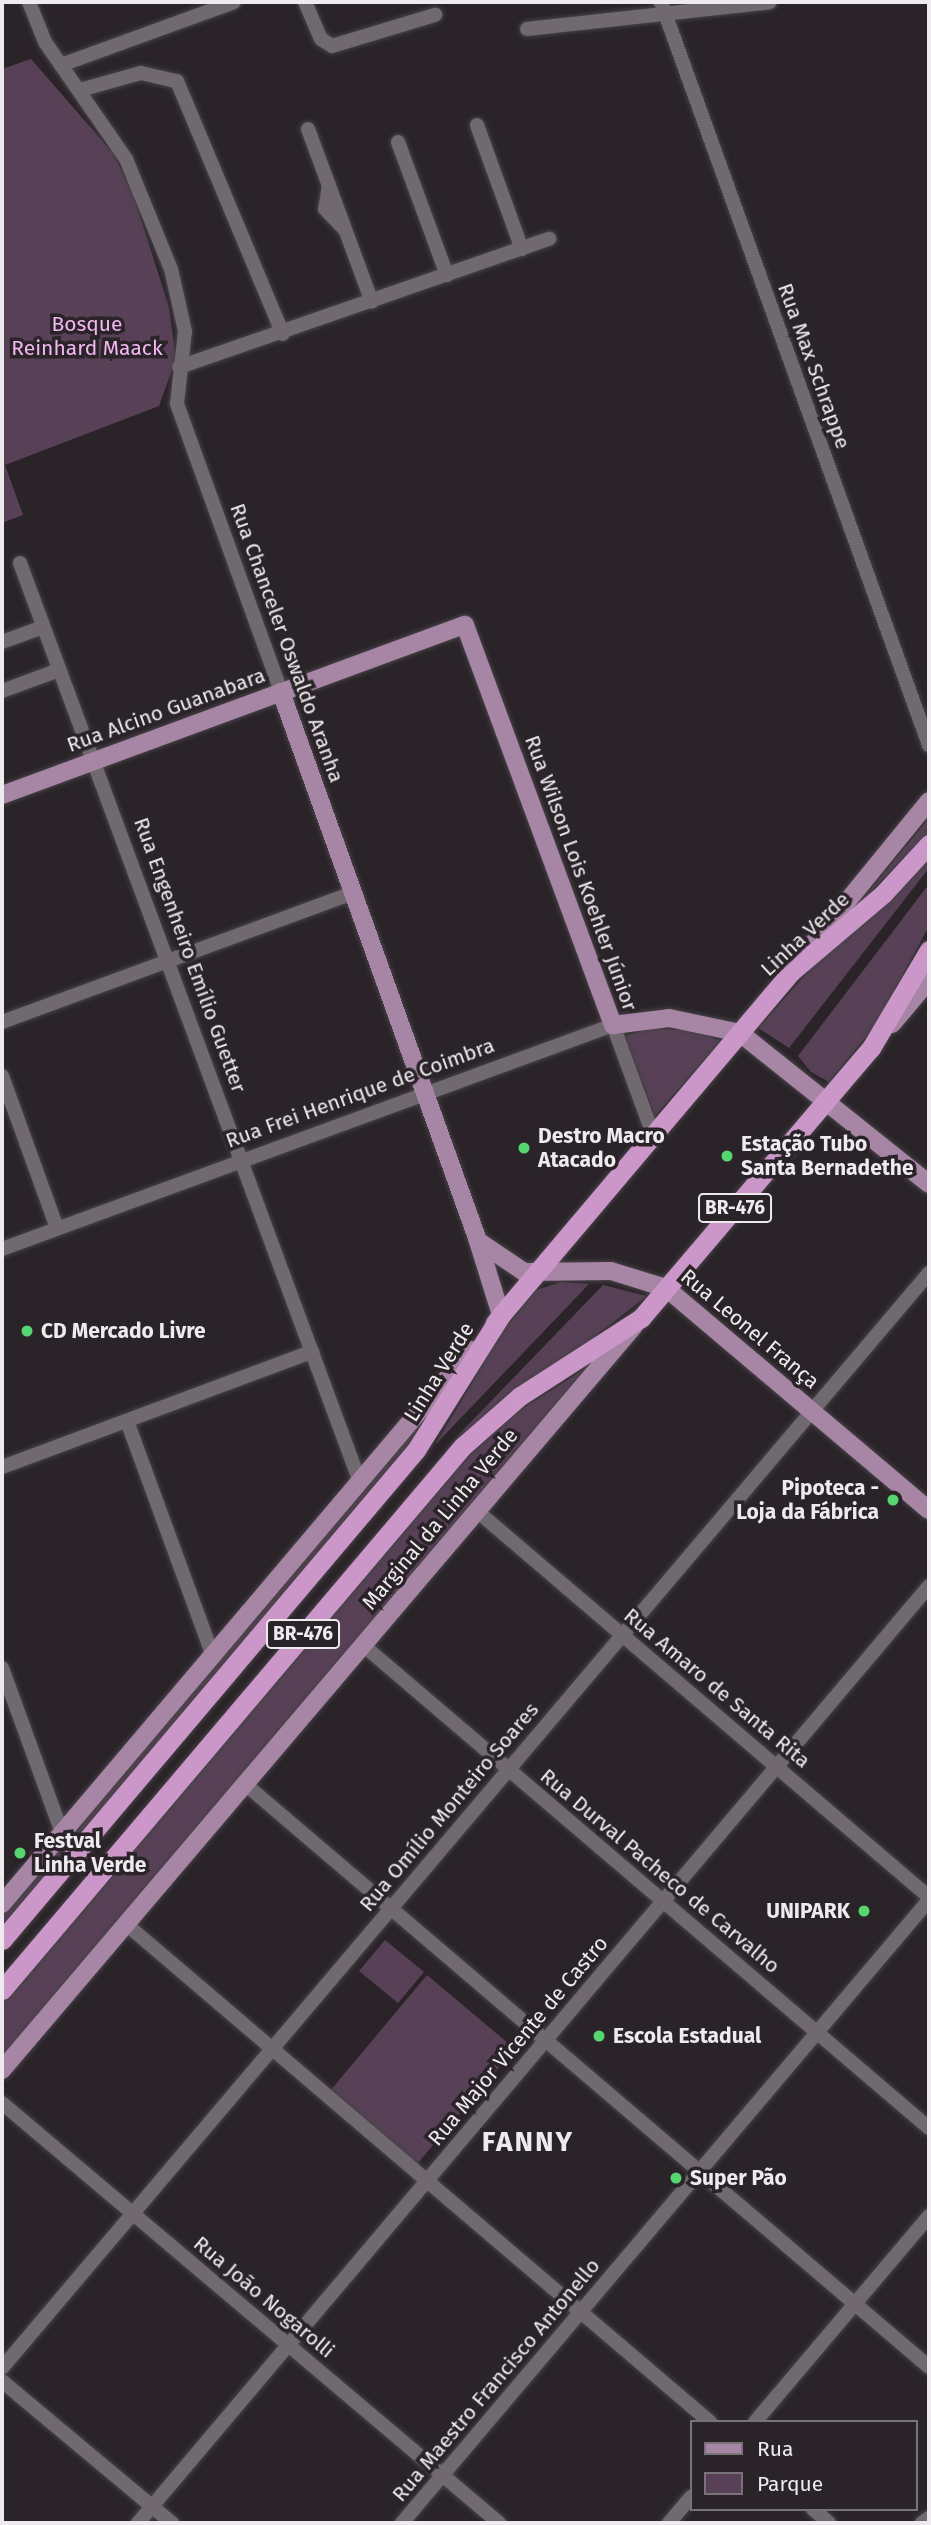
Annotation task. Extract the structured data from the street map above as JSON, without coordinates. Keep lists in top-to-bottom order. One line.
{"streets":{"highway":["Linha Verde","BR-476"],"main road":["Rua Chanceler Oswaldo Aranha","Rua Alcino Guanabara","Rua Wilson Lois Koehler Júnior","Rua Frei Henrique de Coimbra","Rua Leonel França","Marginal da Linha Verde"],"street":["Rua Max Schrappe","Rua Engenheiro Emílio Guetter","Rua Amaro de Santa Rita","Rua Omílio Monteiro Soares","Rua Durval Pacheco de Carvalho","Rua Major Vicente de Castro","Rua João Nogarolli","Rua Maestro Francisco Antonello"]},"crossings":[["Rua Chanceler Oswaldo Aranha","Rua Alcino Guanabara"],["Rua Chanceler Oswaldo Aranha","Linha Verde"],["Rua Chanceler Oswaldo Aranha","Rua Frei Henrique de Coimbra"],["Rua Chanceler Oswaldo Aranha","Rua Leonel França"],["Rua Alcino Guanabara","Rua Wilson Lois Koehler Júnior"],["Rua Alcino Guanabara","Rua Engenheiro Emílio Guetter"],["Rua Wilson Lois Koehler Júnior","Linha Verde"],["Rua Wilson Lois Koehler Júnior","Rua Frei Henrique de Coimbra"],["Linha Verde","Rua Frei Henrique de Coimbra"],["Linha Verde","Rua Leonel França"],["Rua Engenheiro Emílio Guetter","Rua Frei Henrique de Coimbra"],["BR-476","Rua Leonel França"],["BR-476","Marginal da Linha Verde"],["Rua Leonel França","Rua Omílio Monteiro Soares"],["Marginal da Linha Verde","Rua Amaro de Santa Rita"],["Marginal da Linha Verde","Rua Durval Pacheco de Carvalho"],["Rua Amaro de Santa Rita","Rua Omílio Monteiro Soares"],["Rua Amaro de Santa Rita","Rua Major Vicente de Castro"],["Rua Amaro de Santa Rita","Rua Maestro Francisco Antonello"],["Rua Omílio Monteiro Soares","Rua Durval Pacheco de Carvalho"],["Rua Omílio Monteiro Soares","Rua João Nogarolli"],["Rua Durval Pacheco de Carvalho","Rua Major Vicente de Castro"],["Rua Durval Pacheco de Carvalho","Rua Maestro Francisco Antonello"],["Rua Major Vicente de Castro","Rua João Nogarolli"],["Rua João Nogarolli","Rua Maestro Francisco Antonello"]],"districts":["FANNY"],"parks":["Bosque Reinhard Maack"],"places":["Destro Macro Atacado","Estação Tubo Santa Bernadethe","CD Mercado Livre","Pipoteca - Loja da Fábrica","Festval Linha Verde","UNIPARK","Escola Estadual","Super Pão"],"legend":["Rua","Parque"]}
